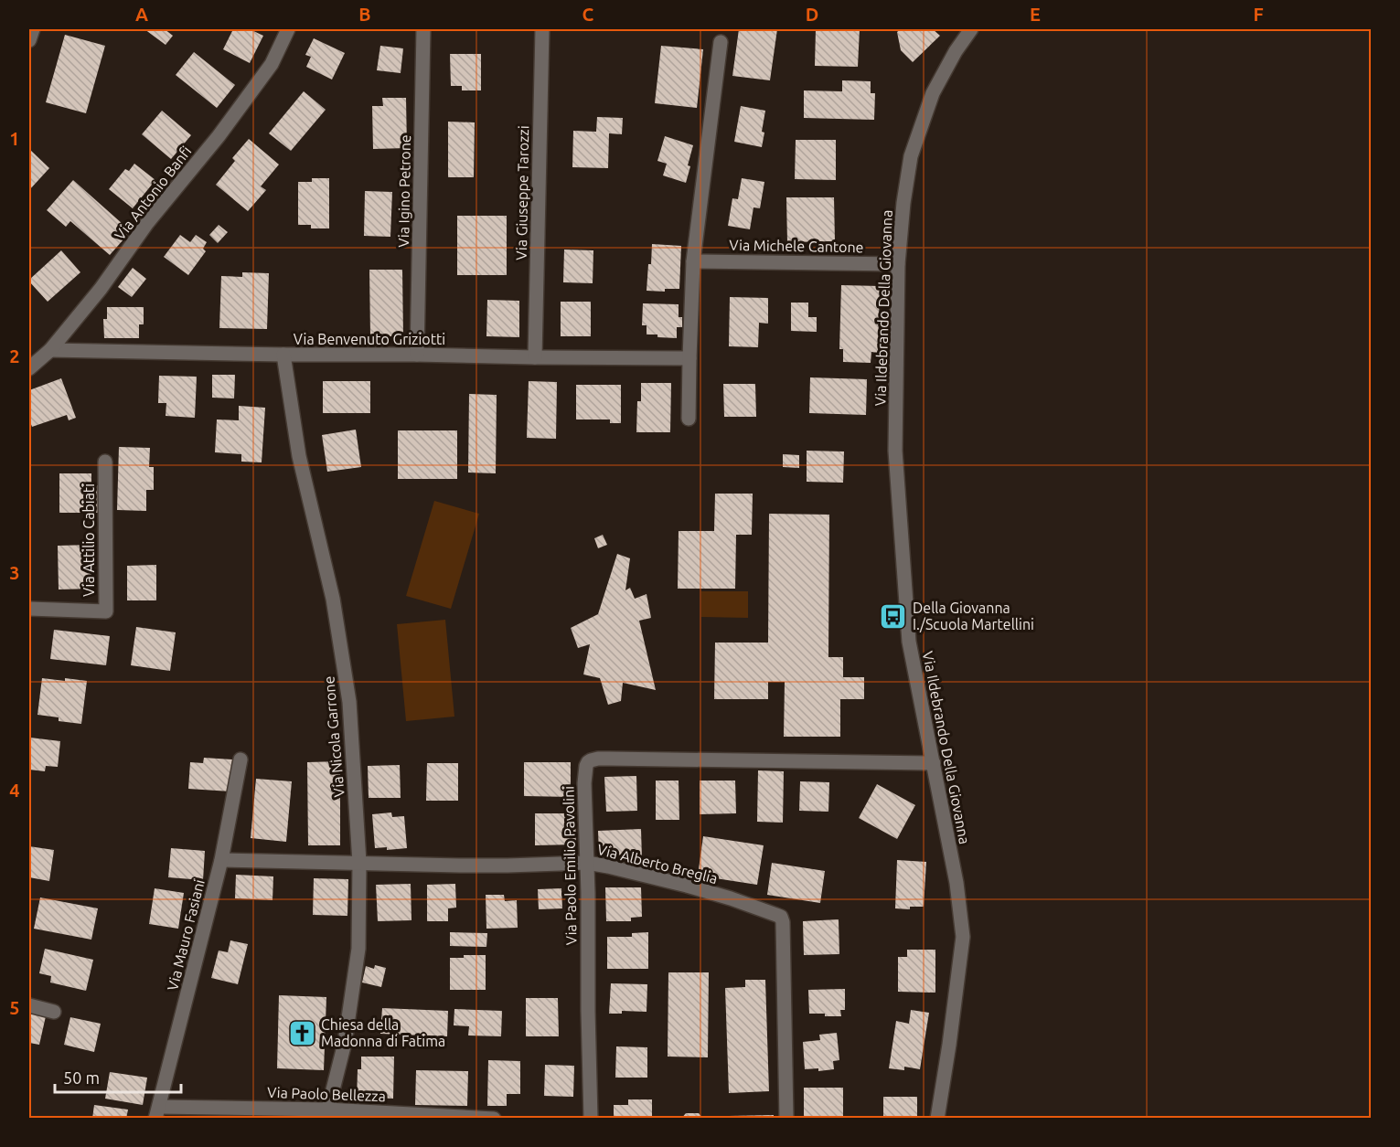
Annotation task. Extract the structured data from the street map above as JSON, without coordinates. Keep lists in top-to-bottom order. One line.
{"streets":{"street":["Via Igino Petrone","Via Antonio Banfi","Via Giuseppe Tarozzi","Via Michele Cantone","Via Ildebrando Della Giovanna","Via Benvenuto Griziotti","Via Attilio Cabiati","Via Nicola Garrone","Via Alberto Breglia","Via Paolo Emilio Pavolini","Via Mauro Fasiani","Via Paolo Bellezza"]},"crossings":[["Via Igino Petrone","Via Benvenuto Griziotti"],["Via Antonio Banfi","Via Benvenuto Griziotti"],["Via Giuseppe Tarozzi","Via Benvenuto Griziotti"],["Via Michele Cantone","Via Ildebrando Della Giovanna"],["Via Ildebrando Della Giovanna","Via Paolo Emilio Pavolini"],["Via Benvenuto Griziotti","Via Nicola Garrone"],["Via Nicola Garrone","Via Alberto Breglia"],["Via Nicola Garrone","Via Paolo Bellezza"],["Via Alberto Breglia","Via Paolo Emilio Pavolini"],["Via Alberto Breglia","Via Mauro Fasiani"],["Via Mauro Fasiani","Via Paolo Bellezza"]],"places":{"bus stop":["Della Giovanna I./Scuola Martellini"],"church":["Chiesa della Madonna di Fatima"]},"scale_bar":"50 m","grid":{"columns":["A","B","C","D","E","F"],"rows":["1","2","3","4","5"]}}
